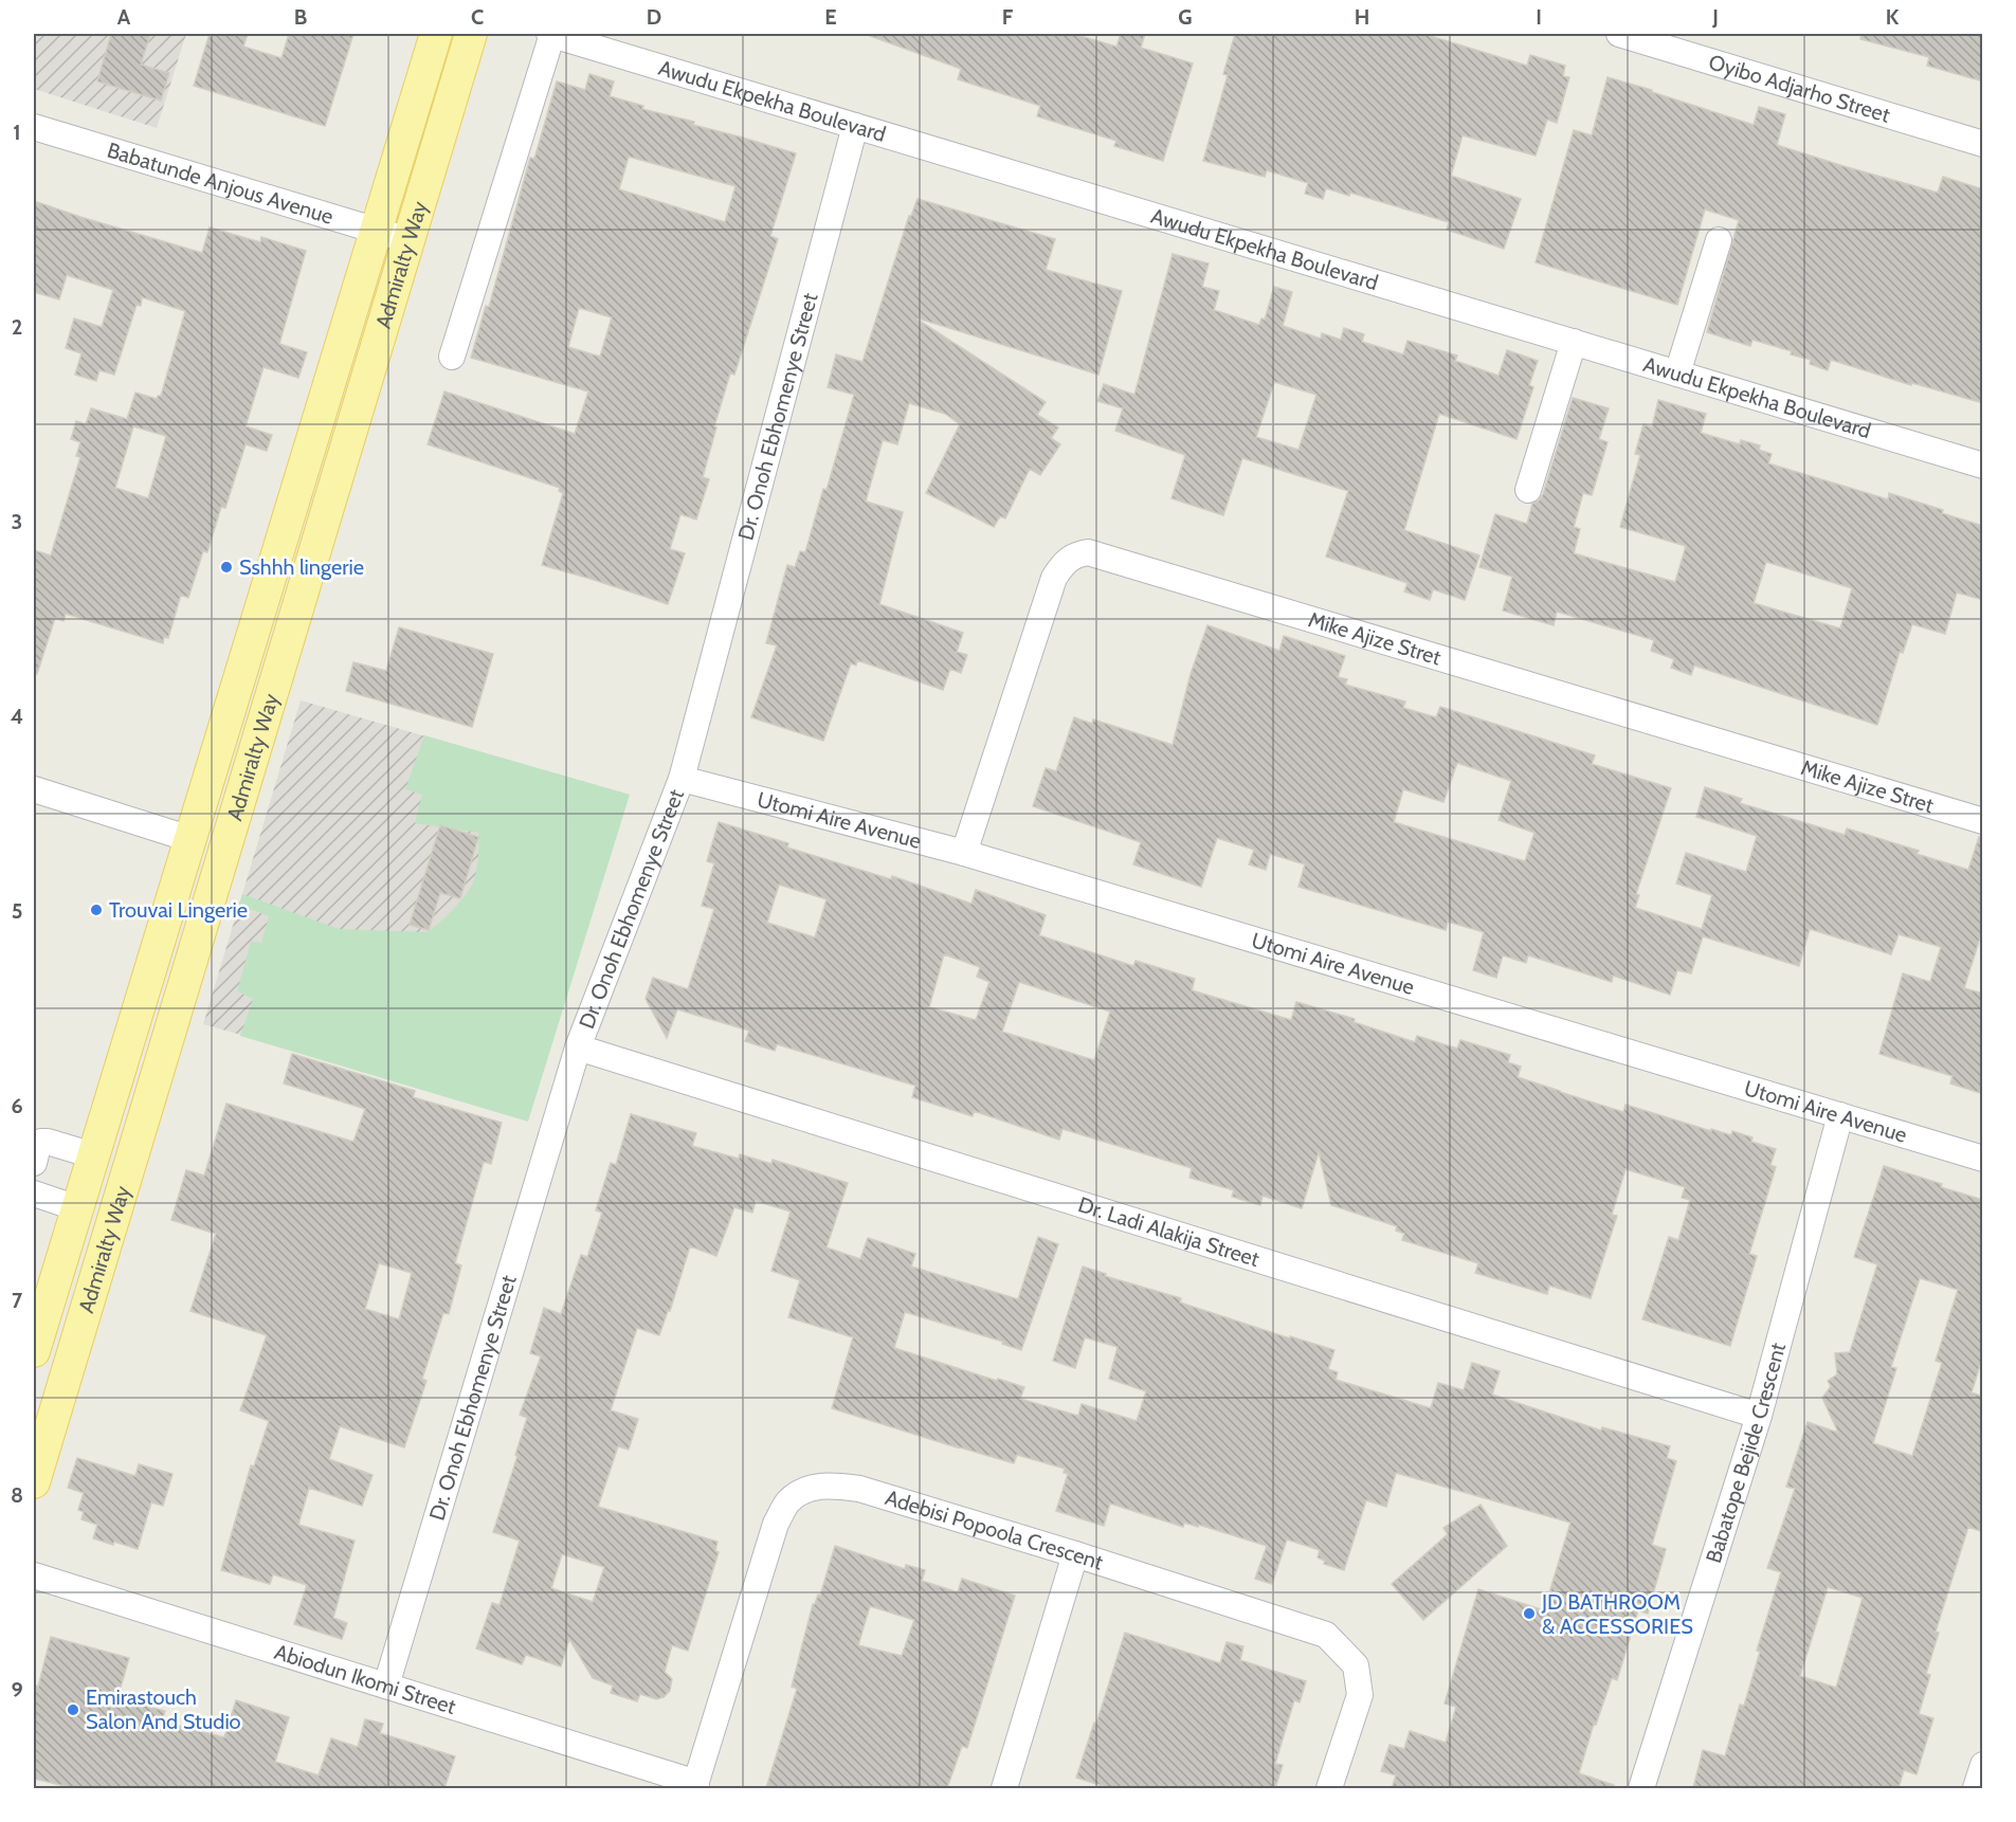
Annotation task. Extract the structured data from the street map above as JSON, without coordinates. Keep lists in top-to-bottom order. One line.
{"streets":{"main road":["Admiralty Way"],"street":["Oyibo Adjarho Street","Awudu Ekpekha Boulevard","Babatunde Anjous Avenue","Dr. Onoh Ebhomenye Street","Mike Ajize Stret","Utomi Aire Avenue","Dr. Ladi Alakija Street","Babatope Bejide Crescent","Adebisi Popoola Crescent","Abiodun Ikomi Street"]},"crossings":[["Awudu Ekpekha Boulevard","Dr. Onoh Ebhomenye Street"],["Babatunde Anjous Avenue","Admiralty Way"],["Dr. Onoh Ebhomenye Street","Utomi Aire Avenue"],["Dr. Onoh Ebhomenye Street","Dr. Ladi Alakija Street"],["Dr. Onoh Ebhomenye Street","Abiodun Ikomi Street"],["Mike Ajize Stret","Utomi Aire Avenue"],["Utomi Aire Avenue","Babatope Bejide Crescent"],["Dr. Ladi Alakija Street","Babatope Bejide Crescent"],["Adebisi Popoola Crescent","Abiodun Ikomi Street"]],"places":["Sshhh lingerie","Trouvai Lingerie","JD BATHROOM & ACCESSORIES","Emirastouch Salon And Studio"],"grid":{"columns":["A","B","C","D","E","F","G","H","I","J","K"],"rows":["1","2","3","4","5","6","7","8","9"]}}
